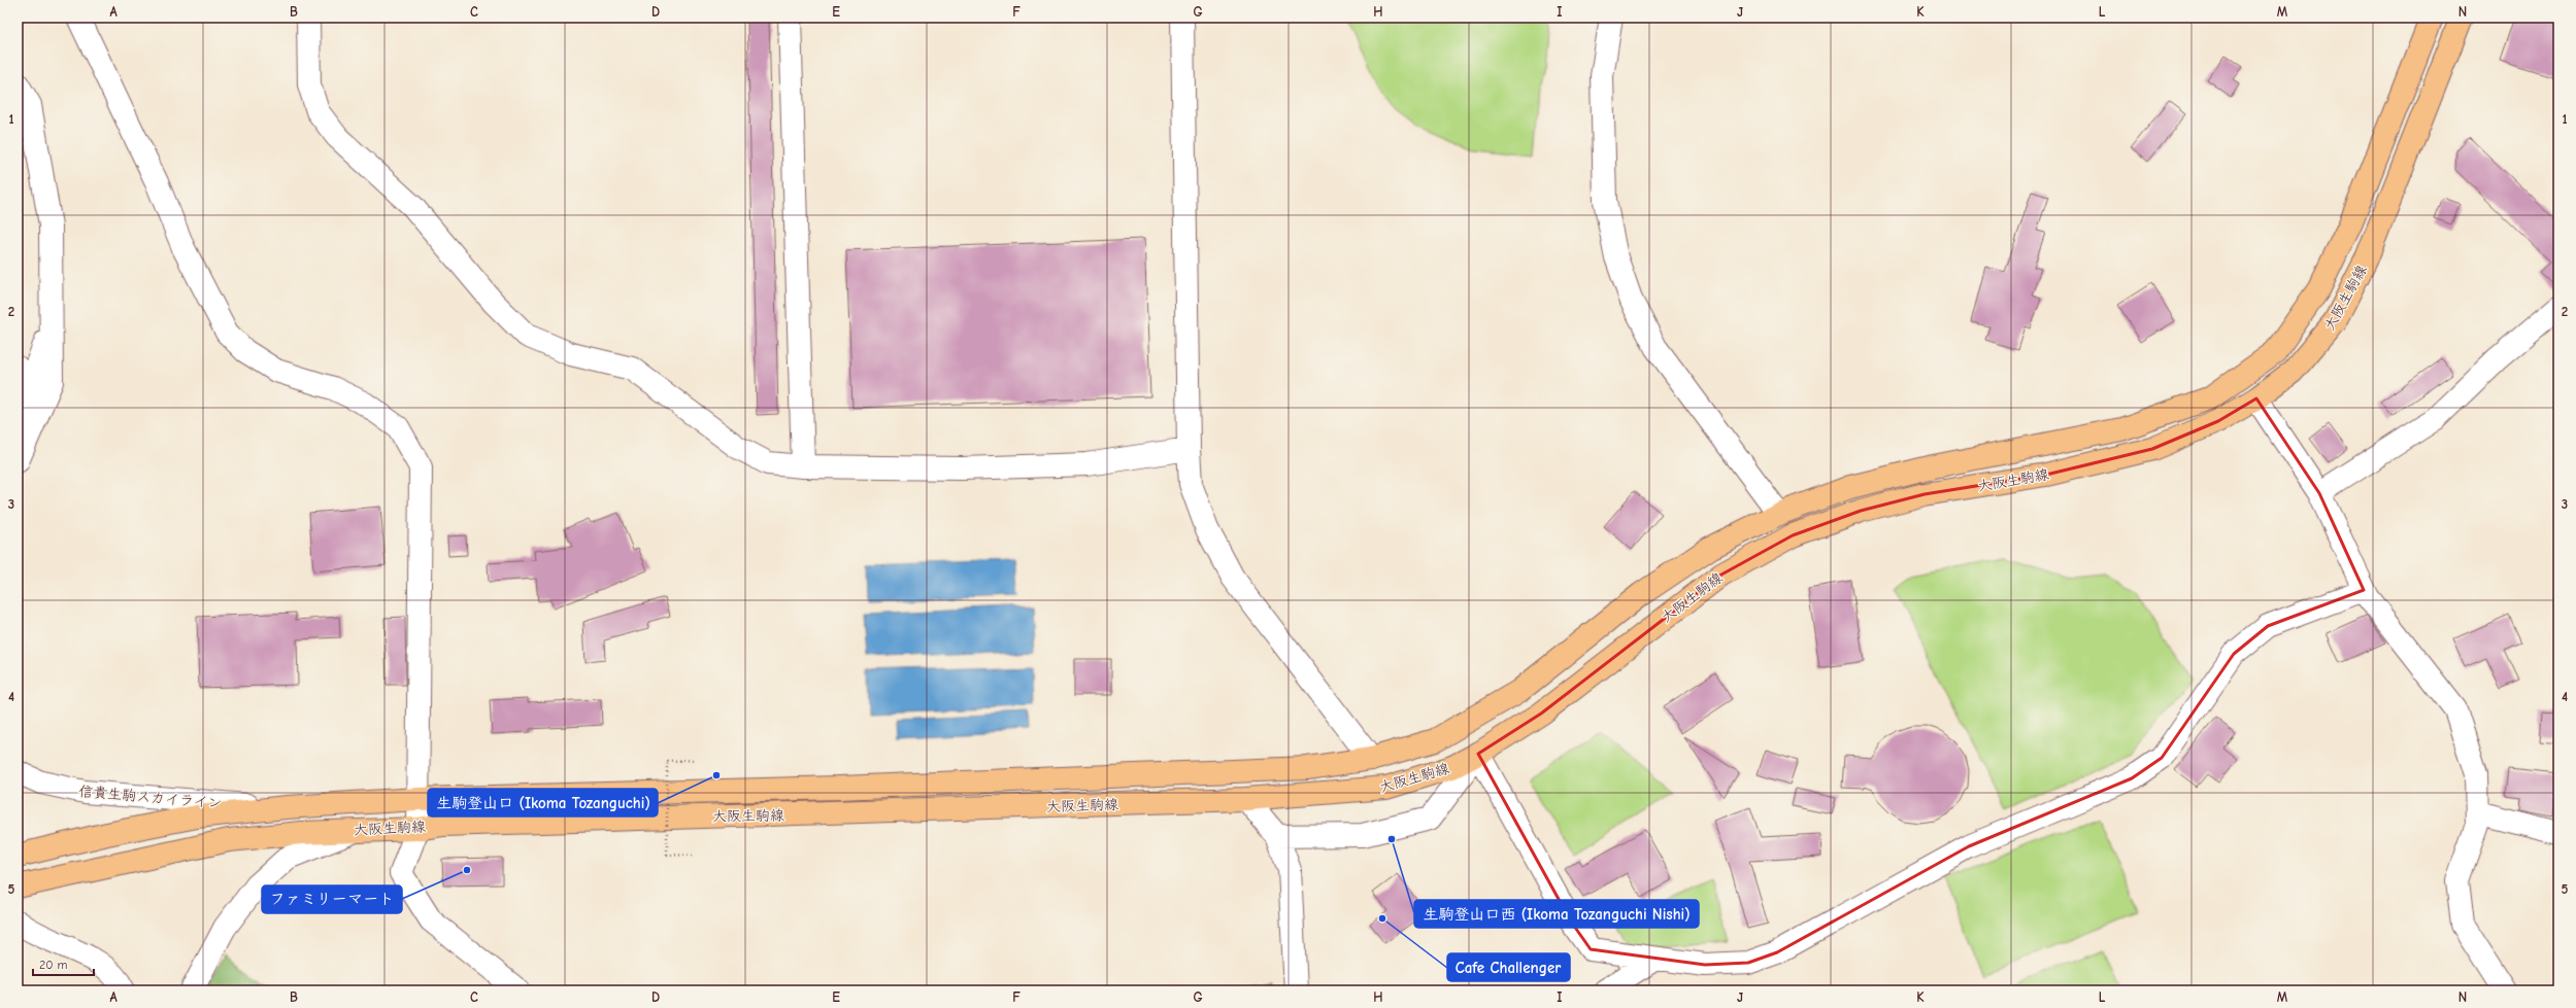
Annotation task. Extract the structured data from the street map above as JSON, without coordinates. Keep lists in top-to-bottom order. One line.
{"streets":{"main road":["大阪生駒線"],"street":["信貴生駒スカイライン"]},"crossings":[["大阪生駒線","信貴生駒スカイライン"]],"places":["生駒登山口 (Ikoma Tozanguchi)","生駒登山口西 (Ikoma Tozanguchi Nishi)","ファミリーマート","Cafe Challenger"],"scale_bar":"20 m","grid":{"columns":["A","B","C","D","E","F","G","H","I","J","K","L","M","N"],"rows":["1","2","3","4","5"]}}
